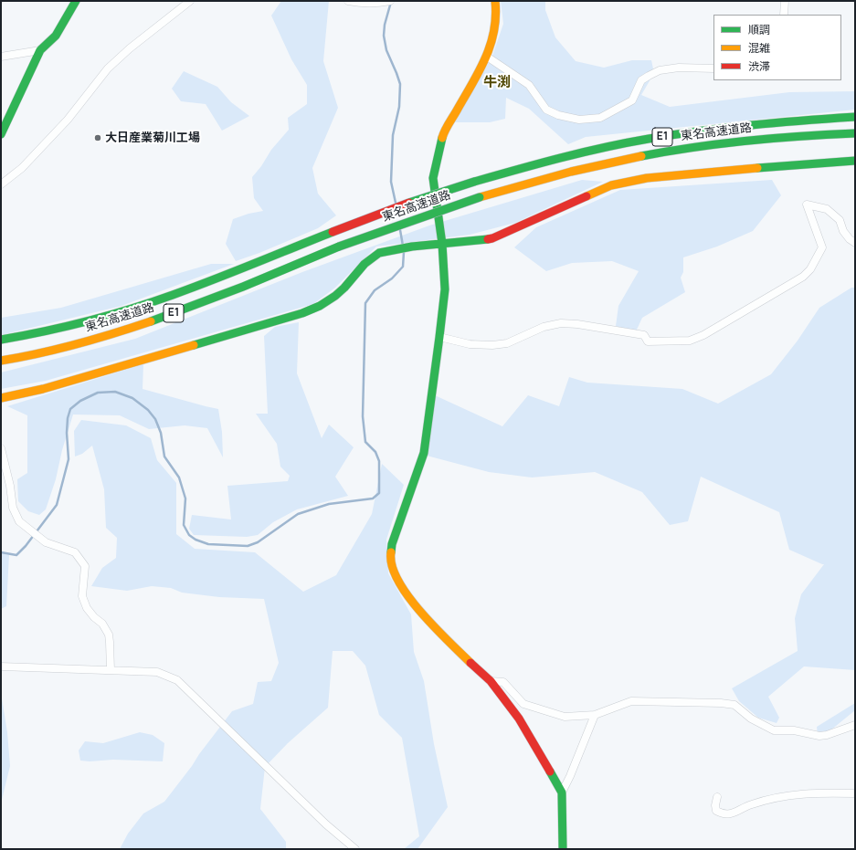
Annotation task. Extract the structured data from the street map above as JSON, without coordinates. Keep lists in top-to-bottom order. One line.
{"streets":{"main road":["東名高速道路","E1"]},"districts":["牛渕"],"places":["大日産業菊川工場"],"legend":["順調","混雑","渋滞"]}
